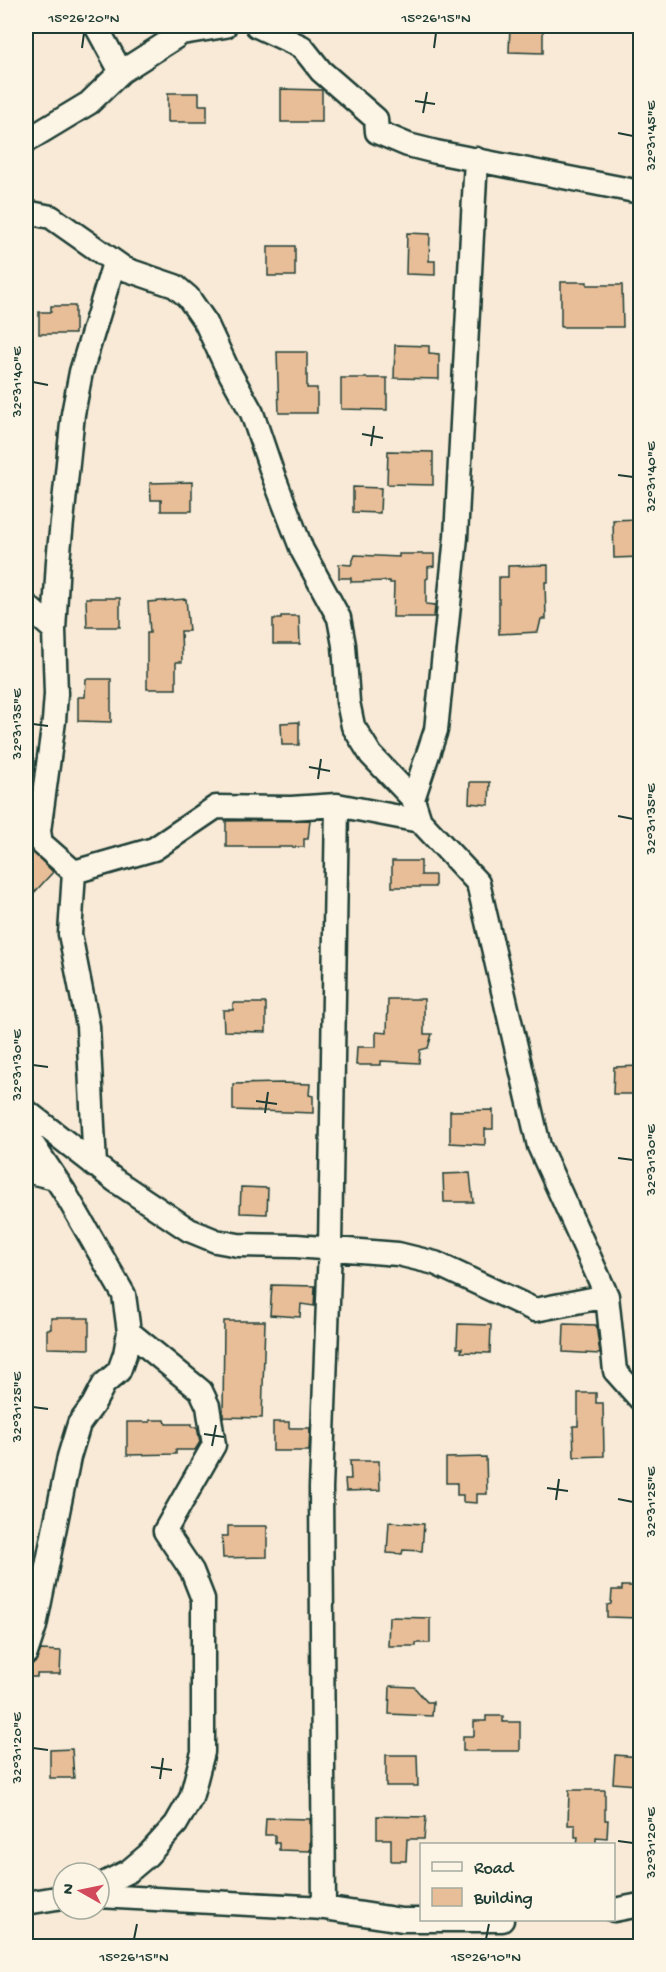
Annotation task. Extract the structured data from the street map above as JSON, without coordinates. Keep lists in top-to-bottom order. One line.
{"legend":["Road","Building"],"north":"left","coordinates":["15°26'20\"N","15°26'15\"N","32°31'45\"E","32°31'40\"E","32°31'35\"E","32°31'30\"E","32°31'25\"E","32°31'20\"E","15°26'10\"N"]}
